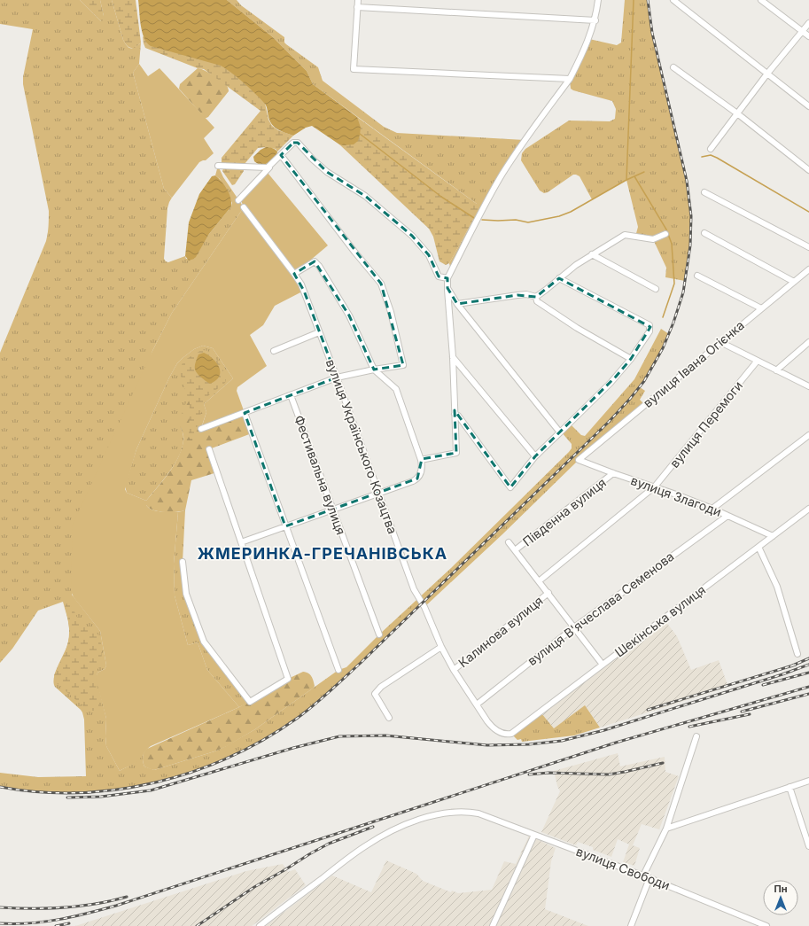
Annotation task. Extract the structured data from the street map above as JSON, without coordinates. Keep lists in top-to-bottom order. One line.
{"streets":{"street":["вулиця Івана Огієнка","вулиця Перемоги","вулиця Українського Козацтва","Фестивальна вулиця","вулиця Злагоди","Південна вулиця","вулиця В'ячеслава Семенова","Шекінська вулиця","Калинова вулиця","вулиця Свободи"]},"crossings":[["вулиця Івана Огієнка","вулиця Злагоди"],["вулиця Перемоги","вулиця Злагоди"],["вулиця Українського Козацтва","вулиця В'ячеслава Семенова"],["вулиця Українського Козацтва","Шекінська вулиця"],["вулиця Українського Козацтва","Калинова вулиця"],["вулиця Злагоди","Південна вулиця"],["вулиця Злагоди","вулиця В'ячеслава Семенова"],["вулиця Злагоди","Шекінська вулиця"]],"districts":["ЖМЕРИНКА-ГРЕЧАНІВСЬКА"],"north":"top"}
